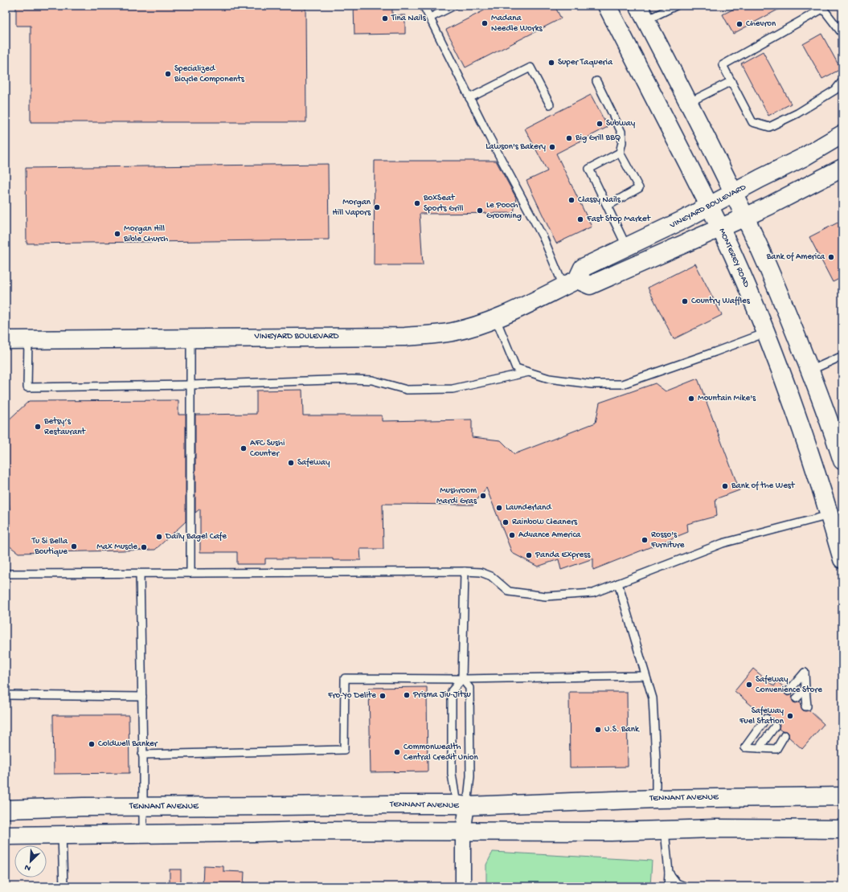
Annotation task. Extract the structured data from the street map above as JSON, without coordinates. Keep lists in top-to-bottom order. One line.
{"streets":{"main road":["VINEYARD BOULEVARD","MONTEREY ROAD","TENNANT AVENUE"]},"crossings":[["VINEYARD BOULEVARD","MONTEREY ROAD"]],"places":["Tina Nails","Madana Needle Works","Chevron","Super Taqueria","Specialized Bicycle Components","Subway","Big Grill BBQ","Lawson's Bakery","Classy Nails","BoxSeat Sports Grill","Morgan Hill Vapors","Le Pooch Grooming","Fast Stop Market","Morgan Hill Bible Church","Bank of America","Country Waffles","Mountain Mike's","Betsy’s Restaurant","AFC Sushi Counter","Safeway","Bank of the West","Mushroom Mardi Gras","Launderland","Rainbow Cleaners","Advance America","Daily Bagel Cafe","Rosso's Furniture","Tu Si Bella Boutique","Max Muscle","Panda Express","Safeway Convenience Store","Prisma Jiu-Jitsu","Fro-Yo Delite","Safeway Fuel Station","U.S. Bank","Coldwell Banker","Commonwealth Central Credit Union"],"north":"bottom left"}
